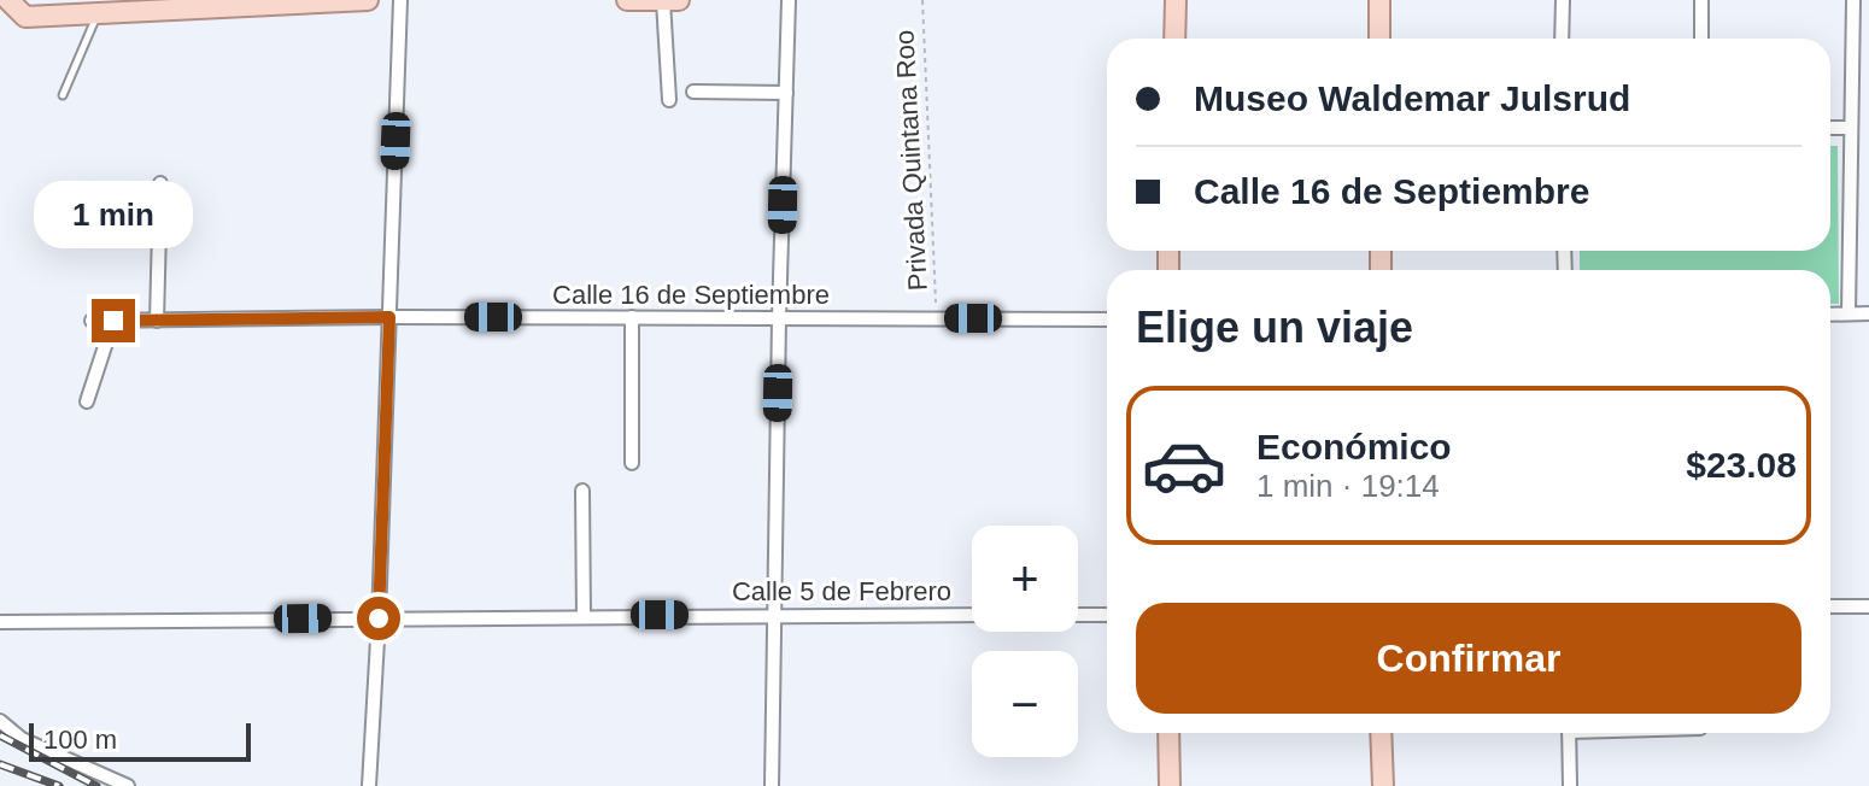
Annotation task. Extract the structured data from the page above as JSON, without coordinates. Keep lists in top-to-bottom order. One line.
{"streets":{"street":["Calle 16 de Septiembre","Calle 5 de Febrero"],"path":["Privada Quintana Roo"]},"crossings":[["Privada Quintana Roo","Calle 16 de Septiembre"]],"scale_bar":"100 m","page":{"banner":["Museo Waldemar Julsrud","Calle 16 de Septiembre"],"bubble":"1 min","heading":"Elige un viaje","list":[{"name":"Económico","note":"1 min · 19:14","value":"$23.08"}],"map_buttons":["+","−"],"buttons":"Confirmar","scale":"100 m"}}
